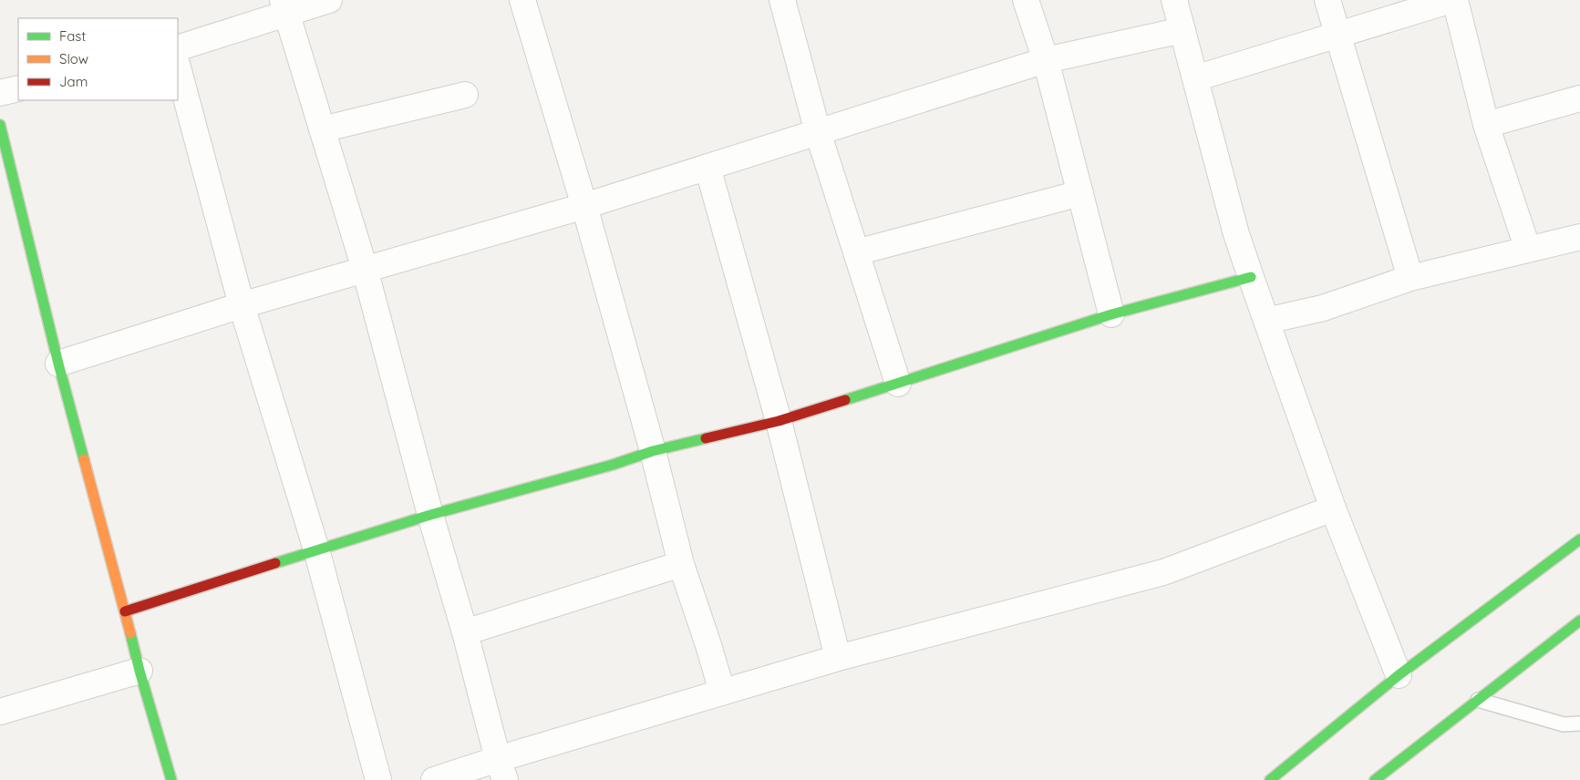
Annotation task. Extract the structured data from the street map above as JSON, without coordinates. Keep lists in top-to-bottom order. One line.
{"legend":["Fast","Slow","Jam"]}
